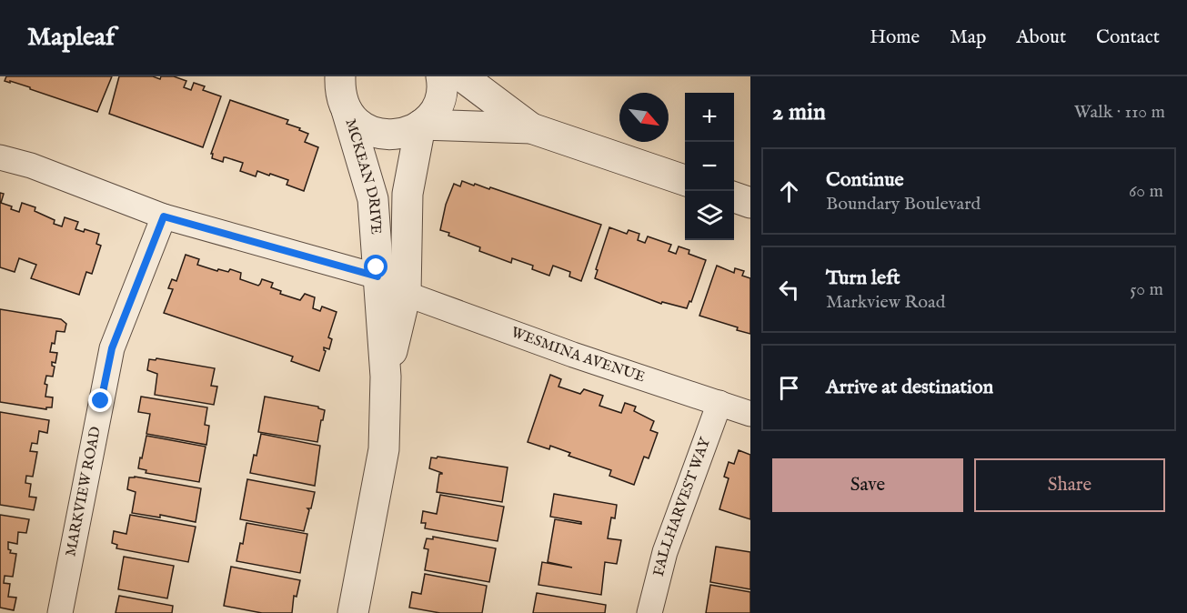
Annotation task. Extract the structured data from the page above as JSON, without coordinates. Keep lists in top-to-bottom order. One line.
{"streets":{"street":["MCKEAN DRIVE","WESMINA AVENUE","MARKVIEW ROAD","FALLHARVEST WAY"]},"crossings":[["MCKEAN DRIVE","WESMINA AVENUE"],["WESMINA AVENUE","FALLHARVEST WAY"]],"north":"bottom right","page":{"header":"Mapleaf","nav":["Home","Map","About","Contact"],"heading":["2 min","Walk · 110 m"],"map_buttons":["+","−"],"list":[["Continue","Boundary Boulevard","60 m"],["Turn left","Markview Road","50 m"],"Arrive at destination"],"buttons":["Save","Share"]}}
